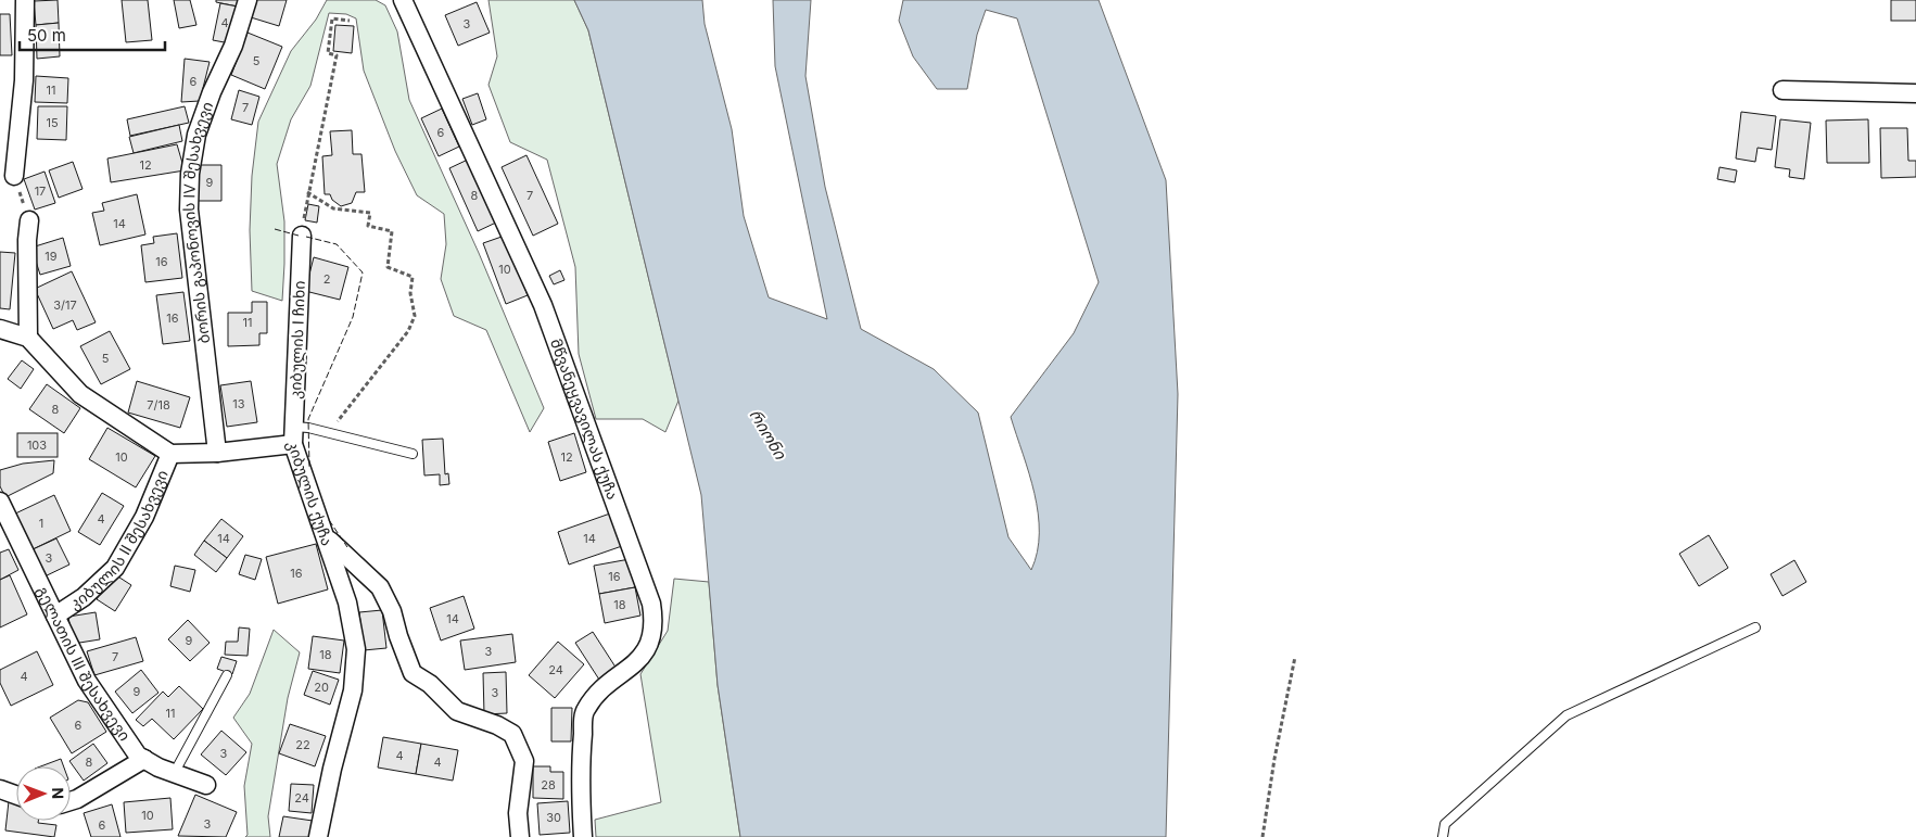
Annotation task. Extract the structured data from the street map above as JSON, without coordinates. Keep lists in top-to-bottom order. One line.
{"streets":{"street":["ბორის გაპონოვის IV შესახვევი","კიბულის I ჩიხი","მწვანეყვავილას ქუჩა","კიბულის ქუჩა","კიბულის II შესახვევი","გელათის III შესახვევი"]},"crossings":[["ბორის გაპონოვის IV შესახვევი","კიბულის ქუჩა"],["კიბულის I ჩიხი","კიბულის ქუჩა"],["კიბულის ქუჩა","კიბულის II შესახვევი"],["კიბულის II შესახვევი","გელათის III შესახვევი"]],"water":["რიონი"],"house_numbers":["4","3","5","6","11","7","15","6","12","9","17","8","7","14","19","16","10","2","3/17","16","11","5","13","7/18","8","103","10","12","4","1","14","14","3","16","16","18","14","9","3","18","7","24","4","20","9","3","11","6","22","3","4","8","4","28","24","10","30","3","6"],"scale_bar":"50 m","north":"right"}
